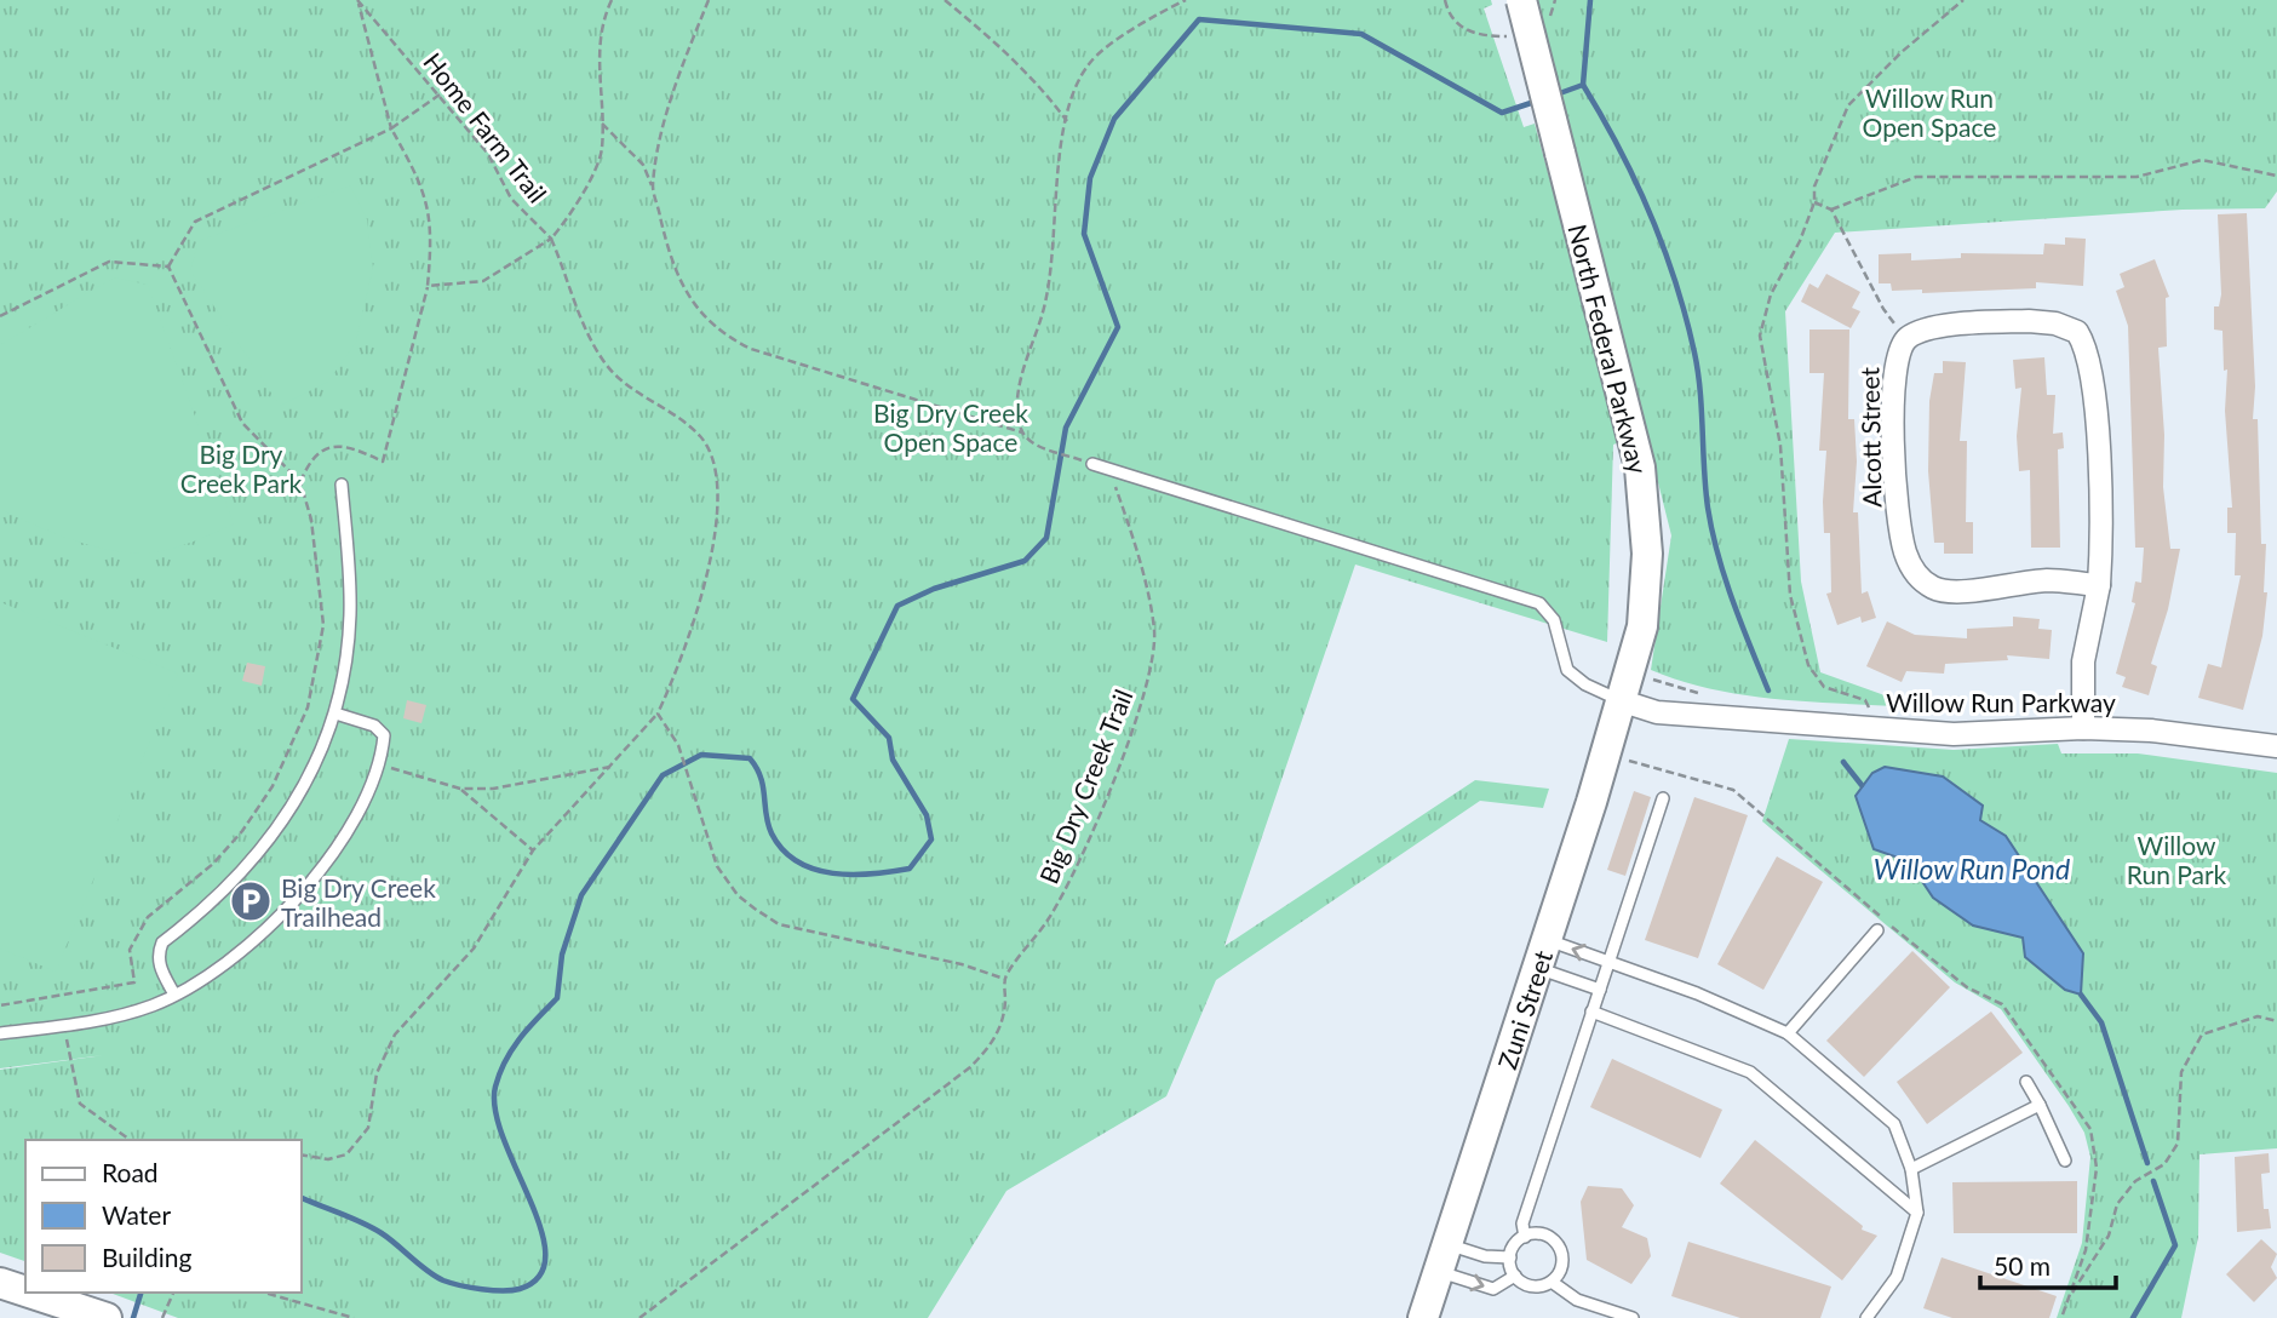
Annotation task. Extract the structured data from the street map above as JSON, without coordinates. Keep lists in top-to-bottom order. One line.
{"streets":{"main road":["North Federal Parkway","Zuni Street"],"street":["Alcott Street","Willow Run Parkway"],"path":["Home Farm Trail","Big Dry Creek Trail"]},"crossings":[["North Federal Parkway","Willow Run Parkway"],["North Federal Parkway","Zuni Street"],["Alcott Street","Willow Run Parkway"],["Willow Run Parkway","Zuni Street"]],"water":["Willow Run Pond"],"parks":["Willow Run Open Space","Big Dry Creek Open Space","Big Dry Creek Park","Willow Run Park"],"places":{"parking":["Big Dry Creek Trailhead"]},"legend":["Road","Water","Building"],"scale_bar":"50 m"}
